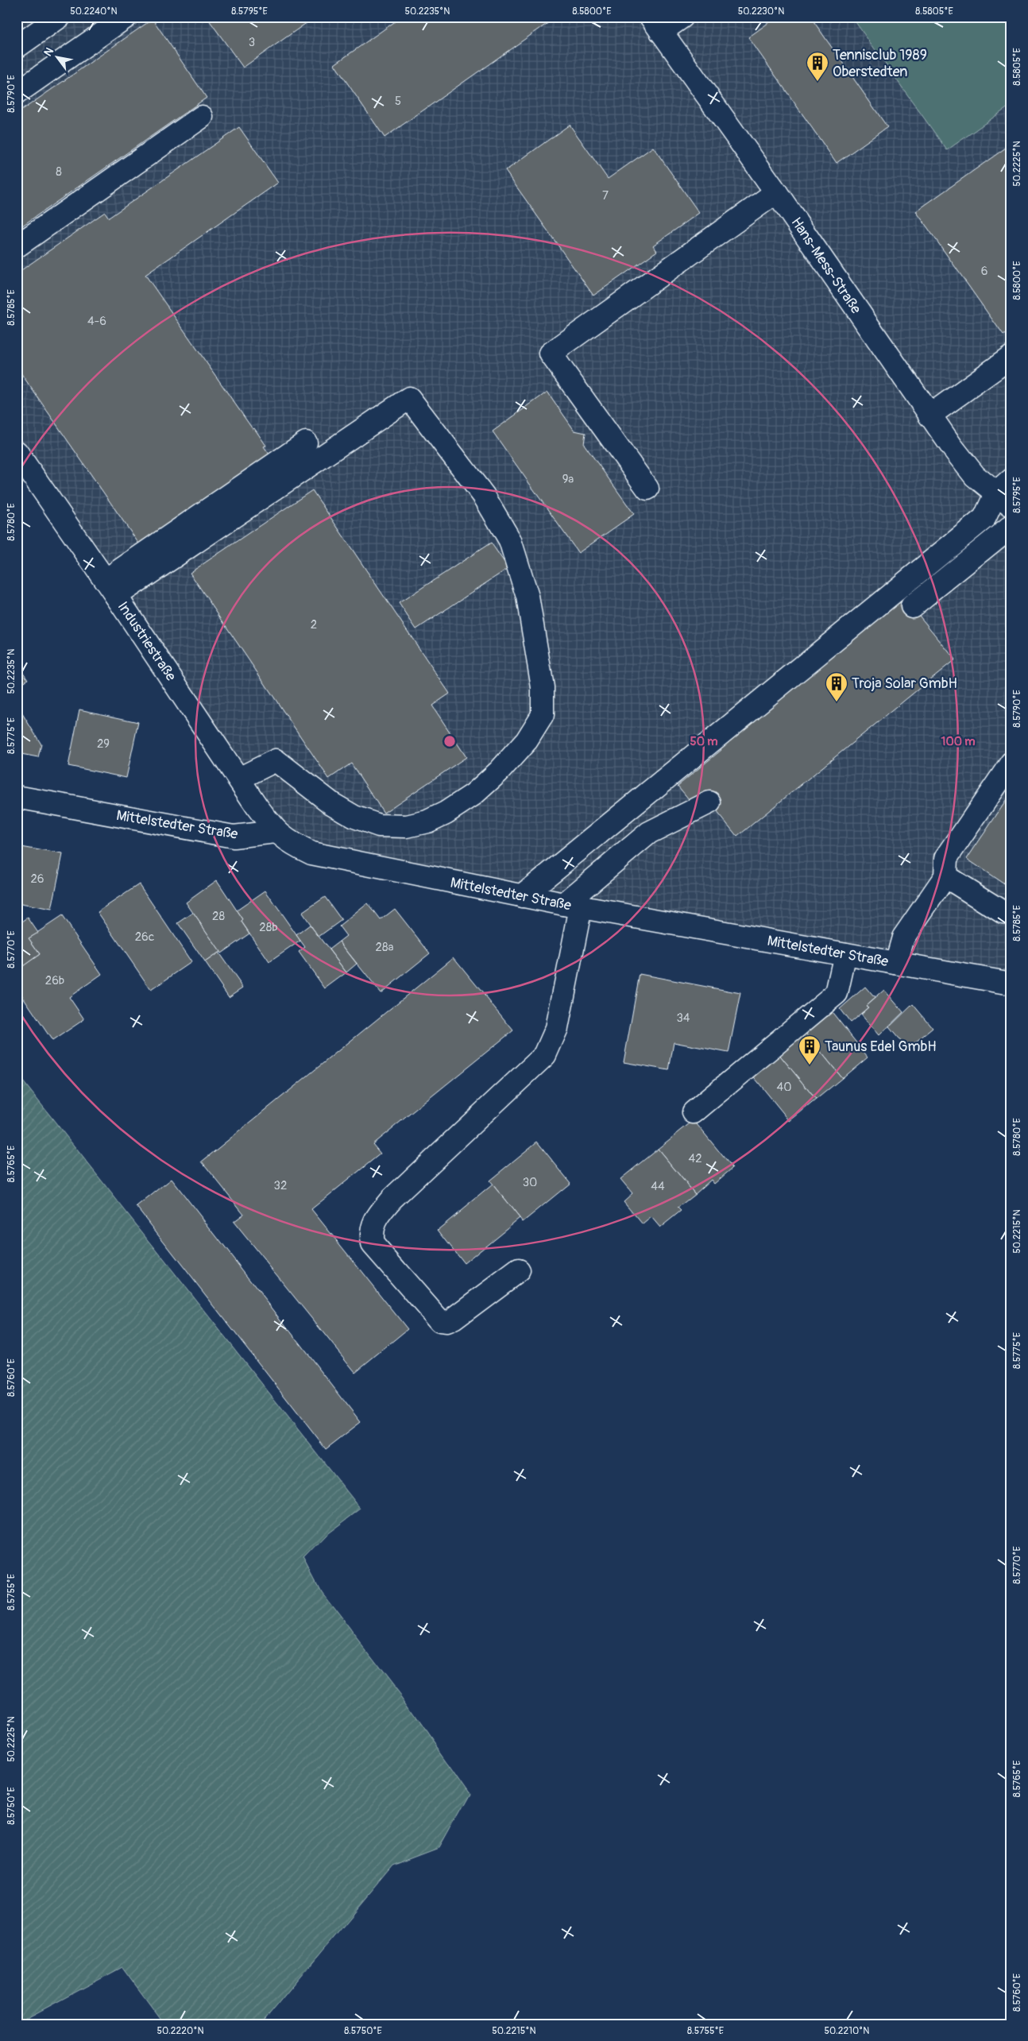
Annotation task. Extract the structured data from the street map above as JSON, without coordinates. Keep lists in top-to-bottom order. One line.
{"streets":{"street":["Hans-Mess-Straße","Industriestraße","Mittelstedter Straße"]},"crossings":[["Industriestraße","Mittelstedter Straße"]],"places":{"building":["Tennisclub 1989 Oberstedten","Troja Solar GmbH","Taunus Edel GmbH"]},"house_numbers":["3","5","8","7","6","4-6","9a","2","29","26","28","28b","26c","28a","26b","34","40","42","30","32","44"],"north":"top left","coordinates":["50.2240°N","8.5795°E","50.2235°N","8.5800°E","50.2230°N","8.5805°E","8.5790°E","50.2225°N","8.5785°E","8.5780°E","8.5775°E","8.5770°E","8.5765°E","50.2215°N","8.5760°E","8.5755°E","8.5750°E","50.2220°N","50.2210°N"],"rings":["50 m","100 m"]}
